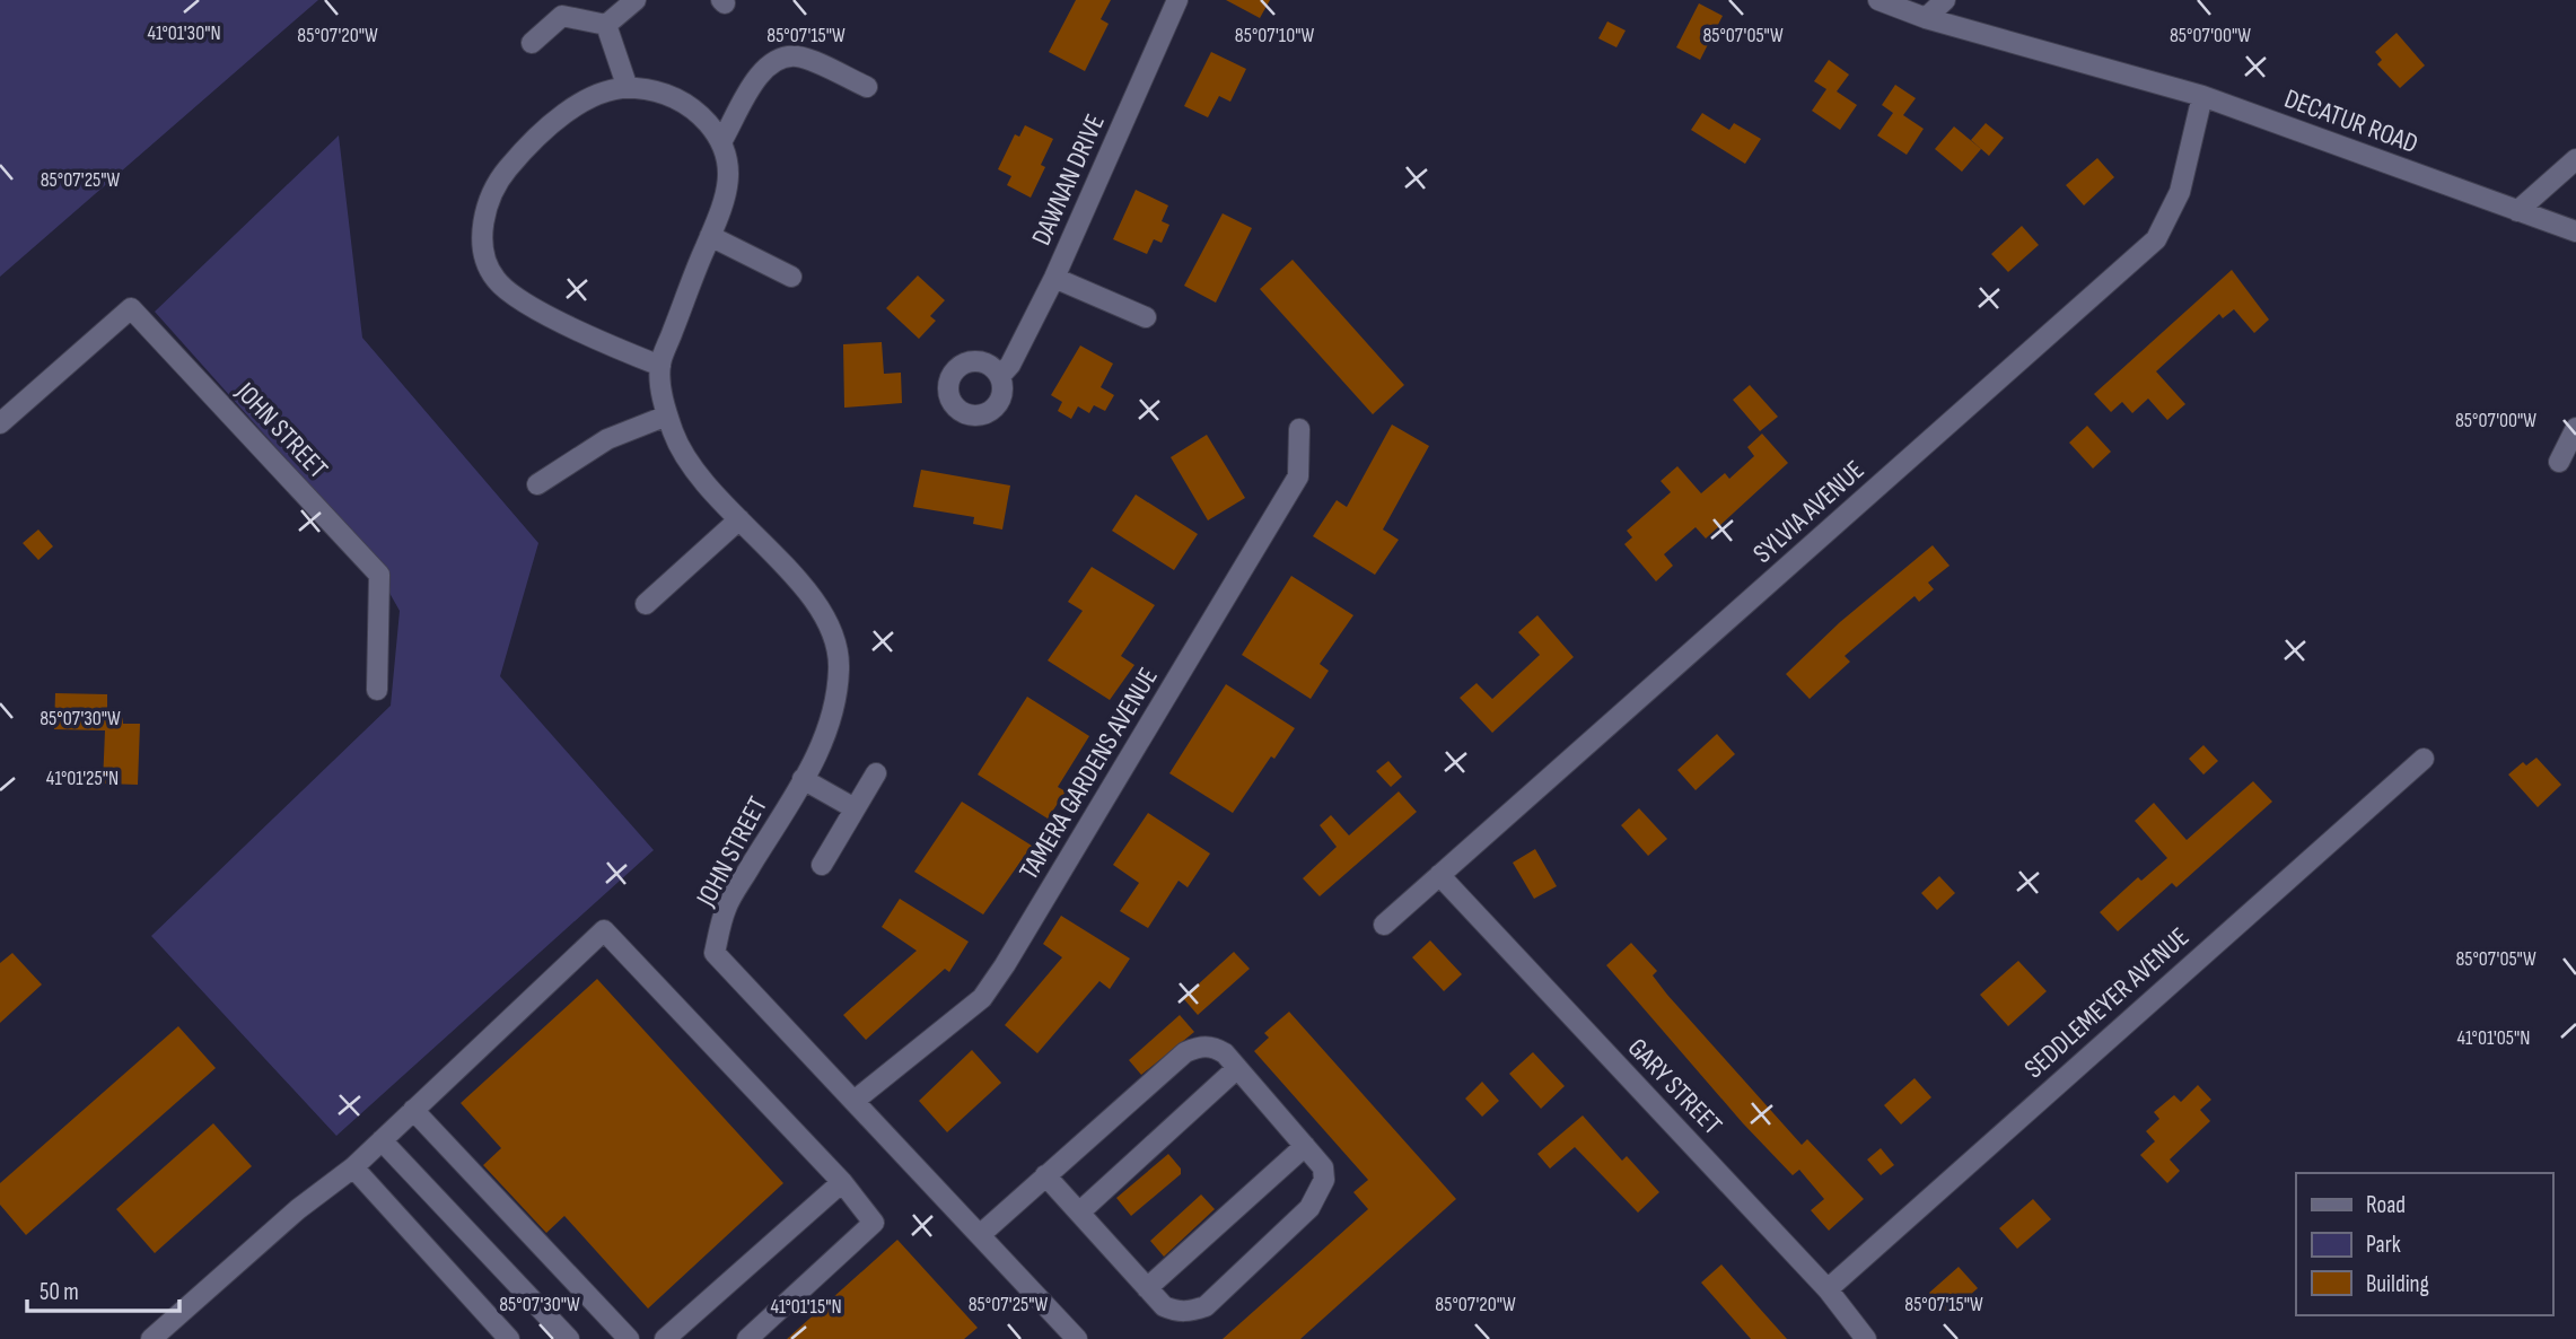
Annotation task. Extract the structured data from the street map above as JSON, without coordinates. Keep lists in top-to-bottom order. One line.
{"streets":{"street":["DECATUR ROAD","DAWNAN DRIVE","JOHN STREET","SYLVIA AVENUE","TAMERA GARDENS AVENUE","SEDDLEMEYER AVENUE","GARY STREET"]},"crossings":[["DECATUR ROAD","SYLVIA AVENUE"],["JOHN STREET","TAMERA GARDENS AVENUE"],["SYLVIA AVENUE","GARY STREET"],["SEDDLEMEYER AVENUE","GARY STREET"]],"legend":["Road","Park","Building"],"scale_bar":"50 m","coordinates":["41°01'30\"N","85°07'20\"W","85°07'15\"W","85°07'10\"W","85°07'05\"W","85°07'00\"W","85°07'25\"W","85°07'30\"W","41°01'25\"N","41°01'05\"N","41°01'15\"N"]}
